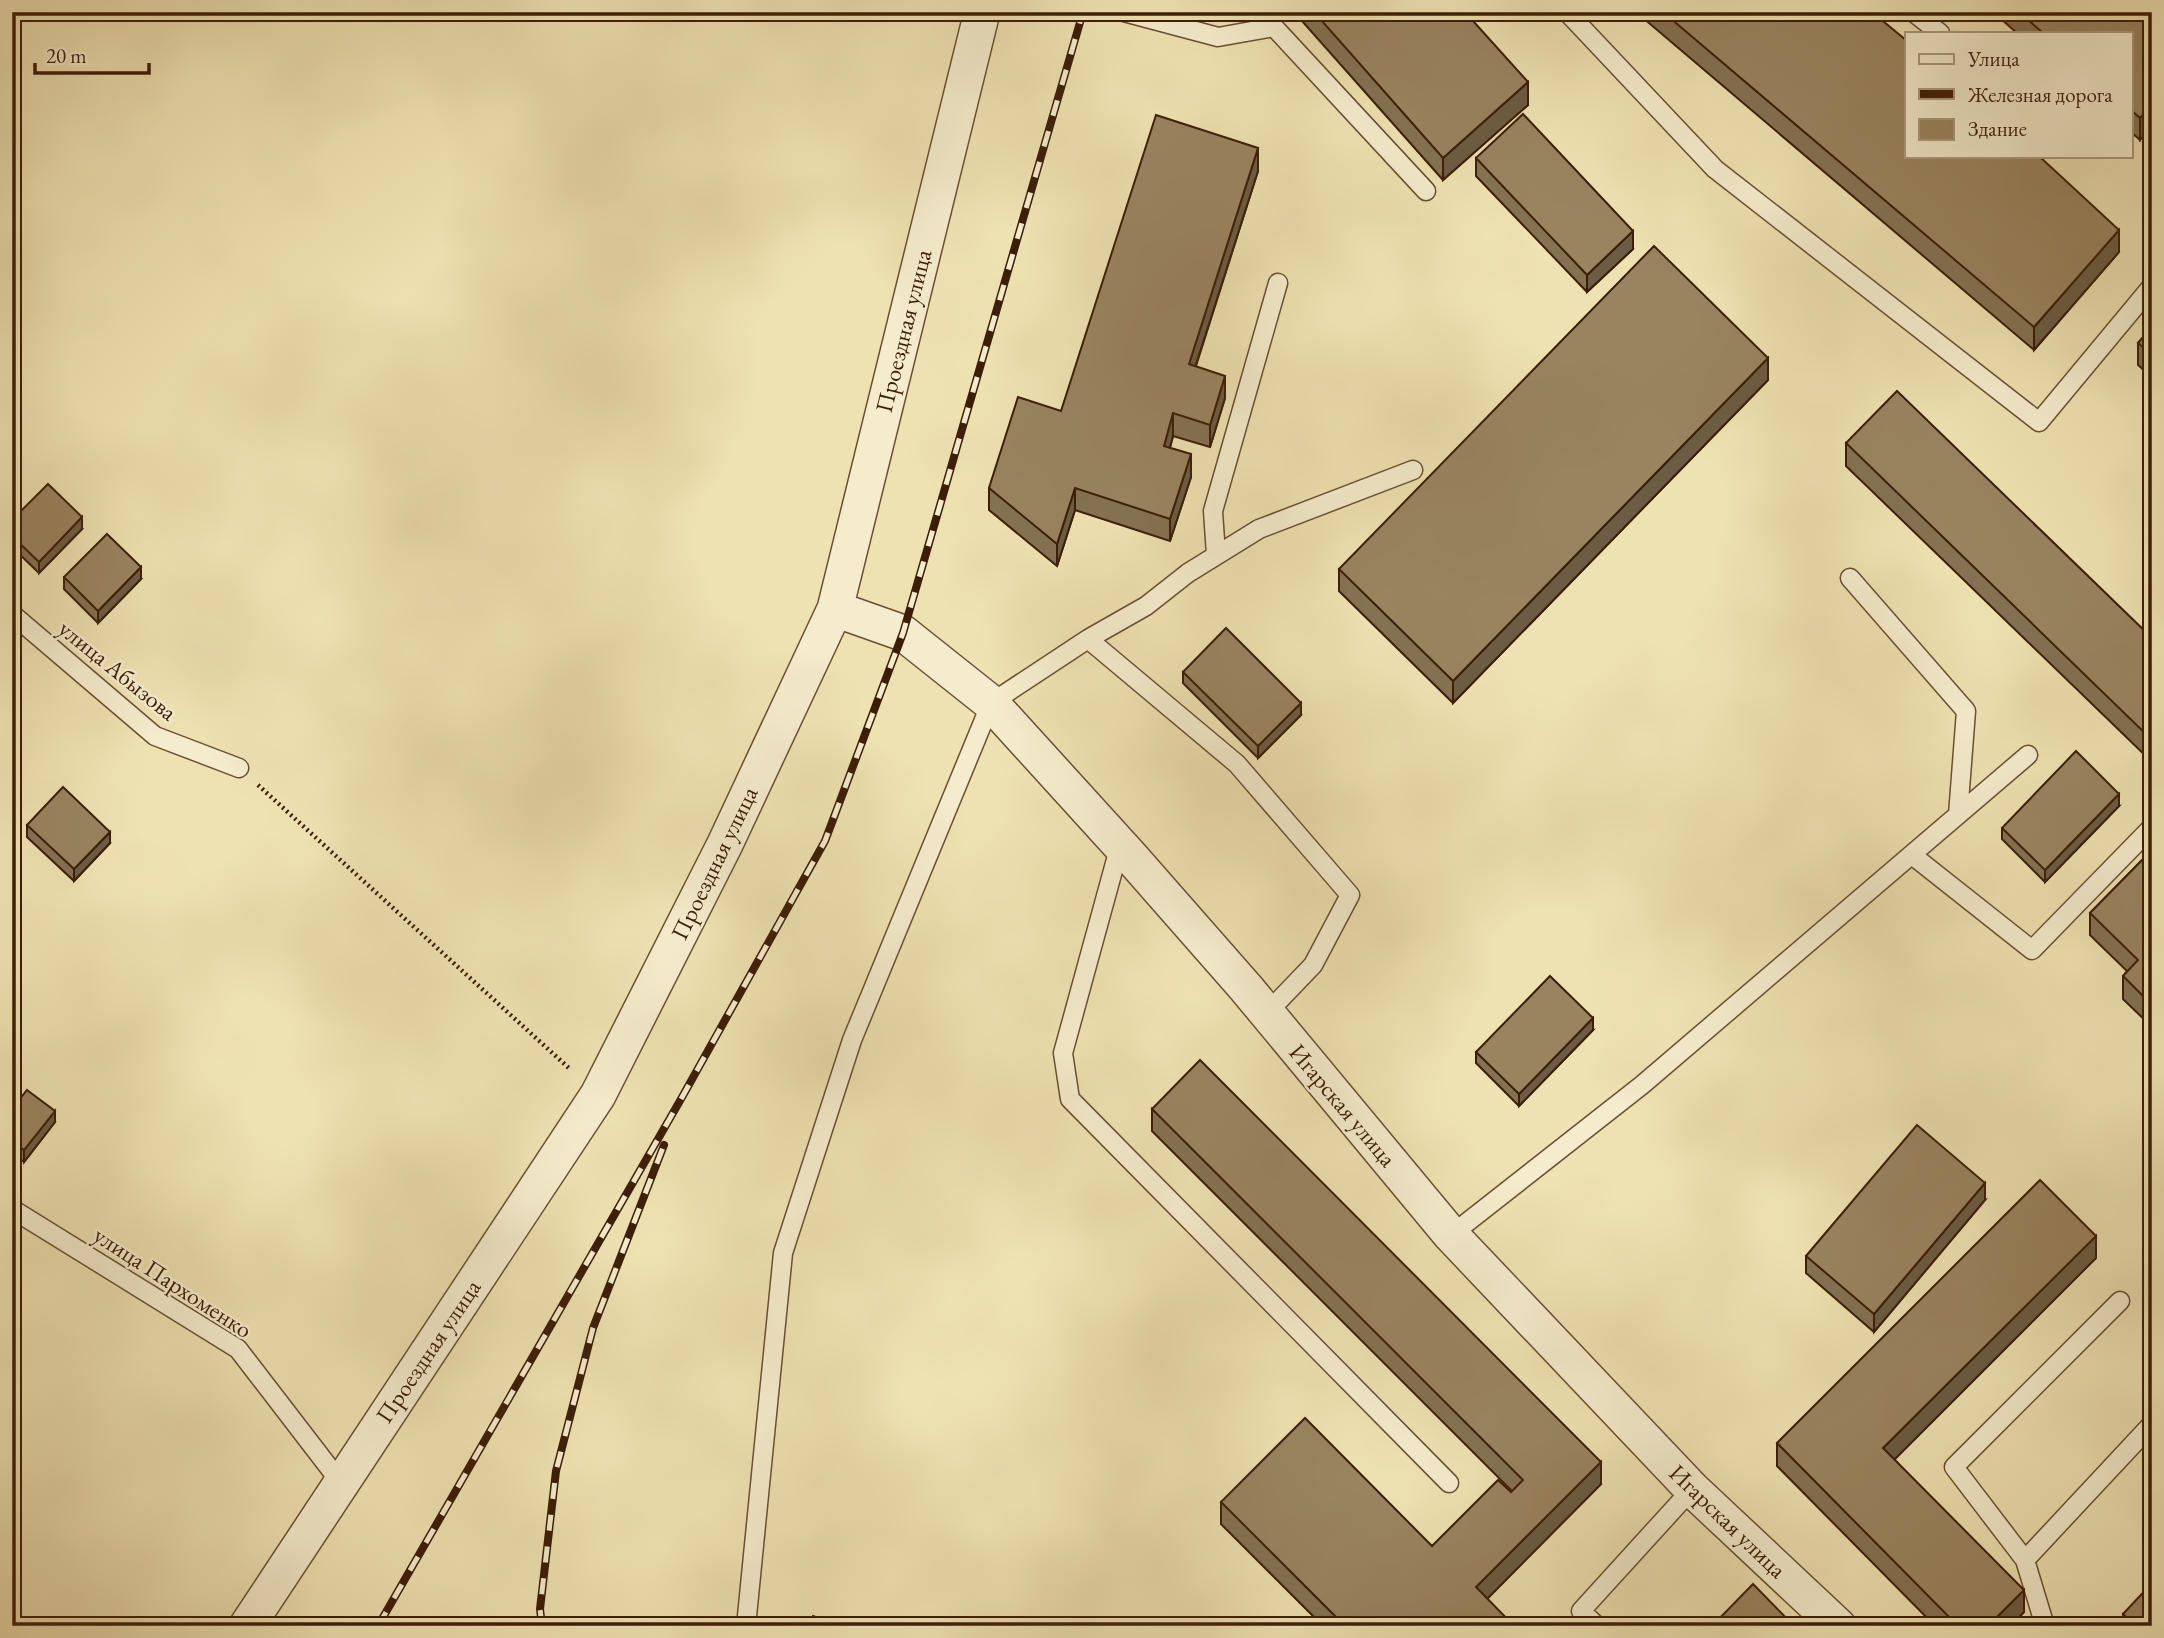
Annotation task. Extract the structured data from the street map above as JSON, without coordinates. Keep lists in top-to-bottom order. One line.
{"streets":{"street":["Проездная улица","Игарская улица"],"lane":["улица Абызова","улица Пархоменко"]},"crossings":[["Проездная улица","Игарская улица"],["Проездная улица","улица Пархоменко"]],"legend":["Улица","Железная дорога","Здание"],"scale_bar":"20 m"}
